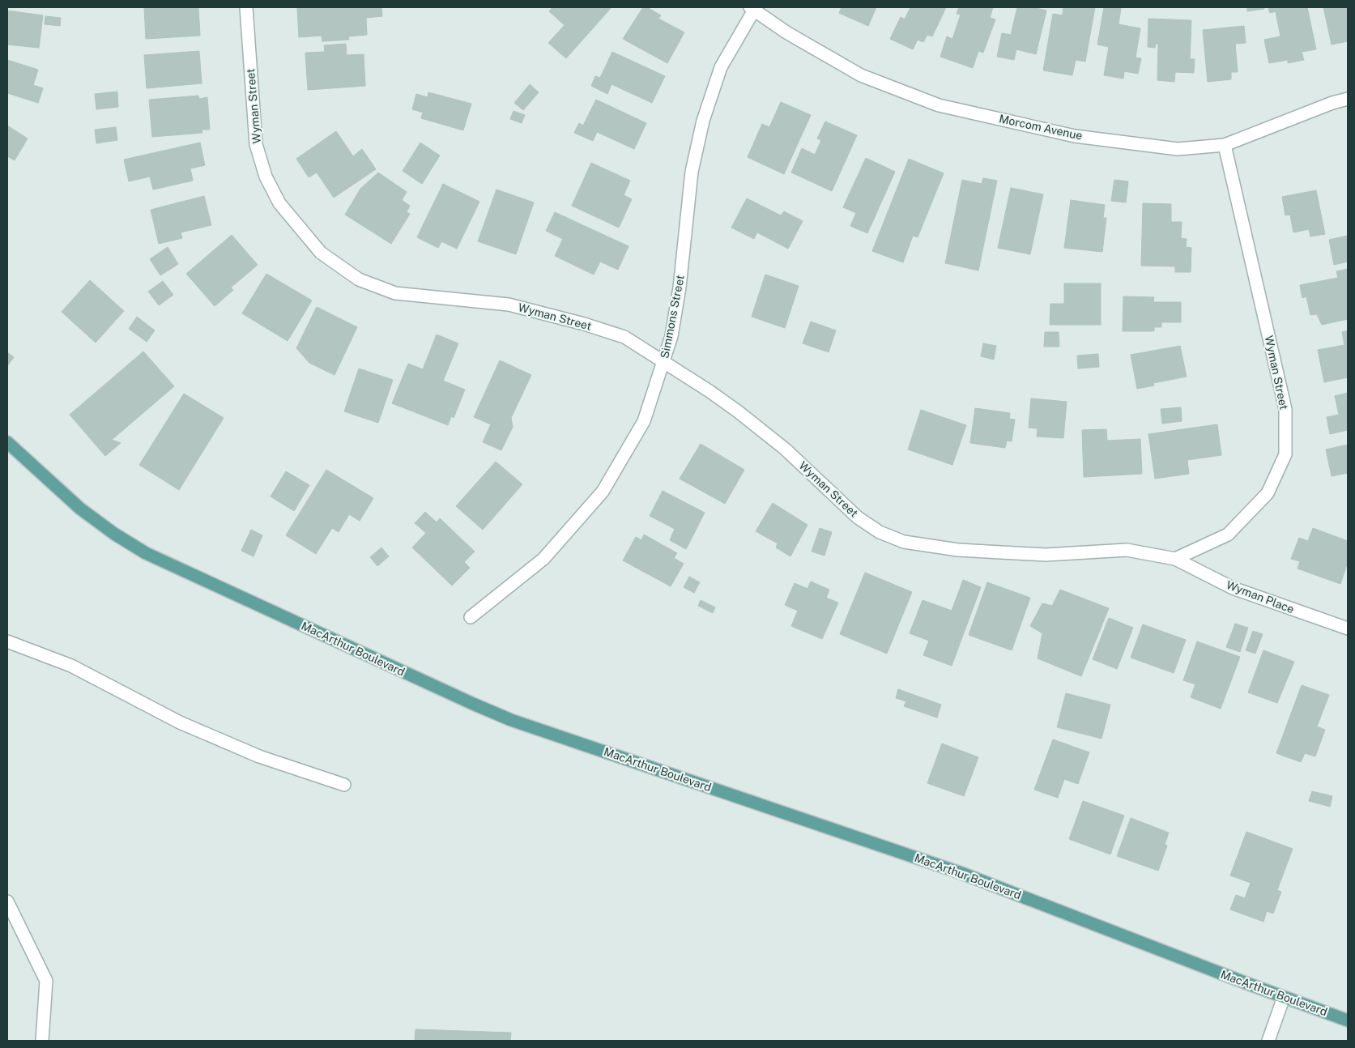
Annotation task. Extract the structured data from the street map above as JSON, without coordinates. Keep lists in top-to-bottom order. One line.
{"streets":{"main road":["MacArthur Boulevard"],"street":["Wyman Street","Morcom Avenue","Simmons Street","Wyman Place"]},"crossings":[["Wyman Street","Morcom Avenue"],["Wyman Street","Simmons Street"],["Wyman Street","Wyman Place"],["Morcom Avenue","Simmons Street"]]}
